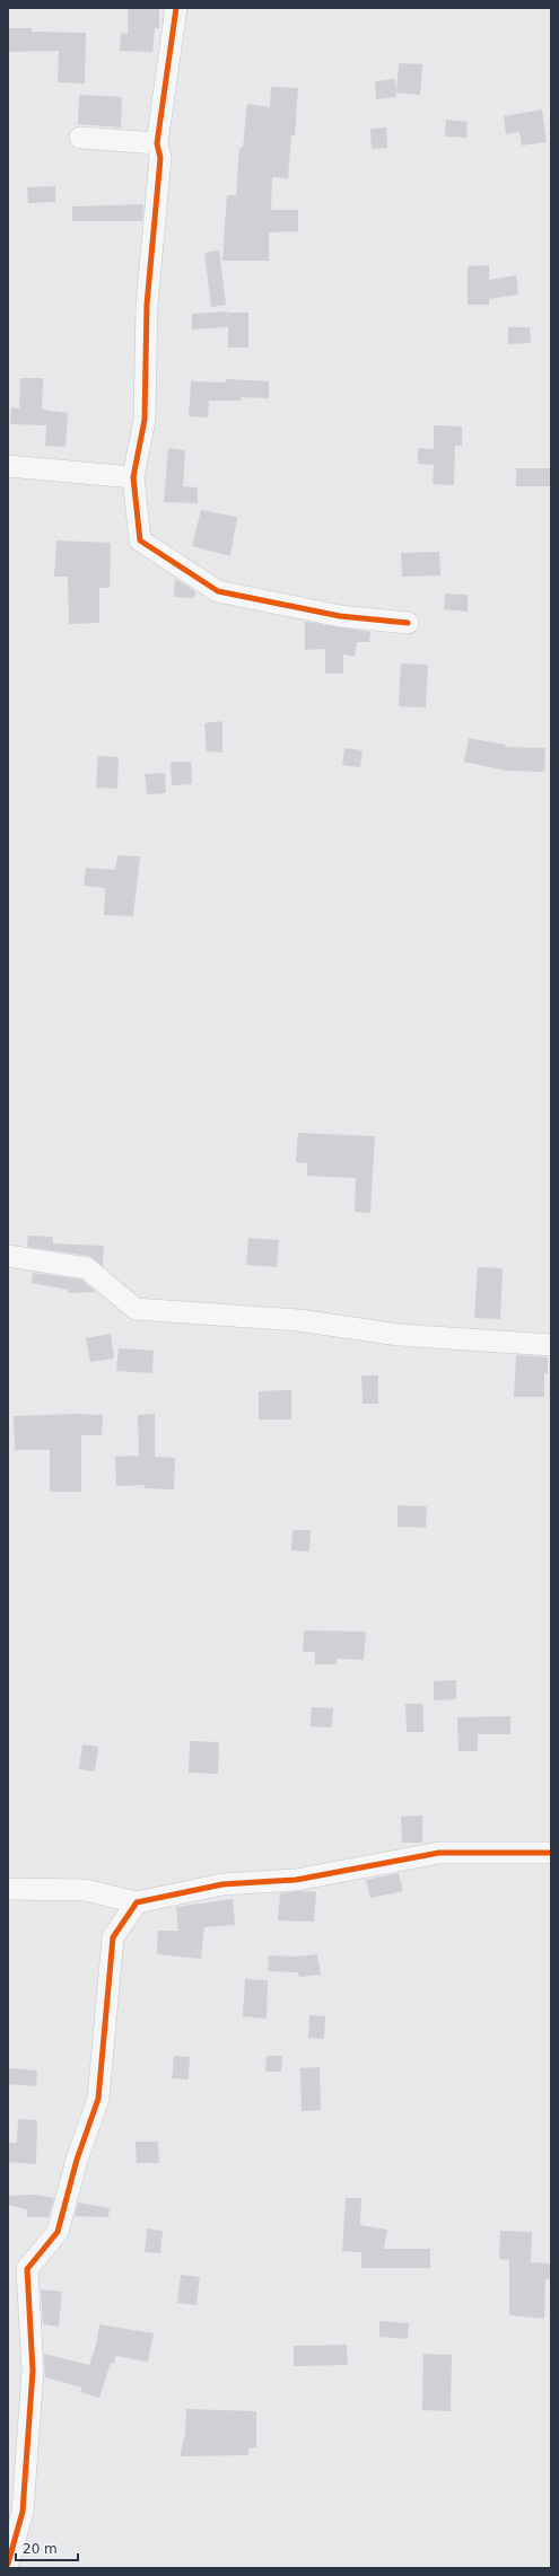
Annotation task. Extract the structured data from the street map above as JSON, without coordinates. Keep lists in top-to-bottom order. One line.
{"scale_bar":"20 m"}
